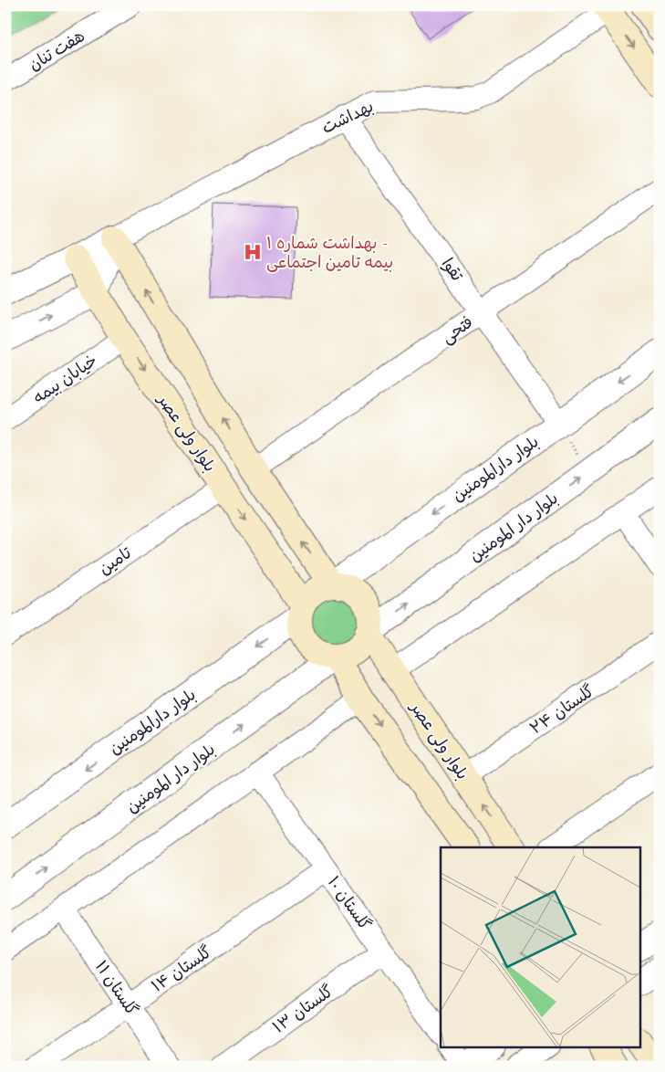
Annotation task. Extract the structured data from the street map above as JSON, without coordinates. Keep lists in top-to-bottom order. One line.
{"streets":{"main road":["بلوار ولی عصر"],"street":["هفت تنان","بهداشت","تقوا","فتحی","خیابان بیمه","بلوار دارالمومنین","بلوار دار المومنین","تامین","گلستان ۲۴","گلستان ۱۰","گلستان ۱۴","گلستان ۱۱","گلستان ۱۳"]},"crossings":[["بهداشت","تقوا"],["بهداشت","بلوار ولی عصر"],["تقوا","فتحی"],["تقوا","بلوار دارالمومنین"],["خیابان بیمه","بلوار ولی عصر"],["بلوار ولی عصر","بلوار دارالمومنین"],["بلوار ولی عصر","بلوار دار المومنین"],["بلوار ولی عصر","تامین"],["بلوار ولی عصر","گلستان ۲۴"],["بلوار دارالمومنین","بلوار دار المومنین"],["گلستان ۱۰","گلستان ۱۴"],["گلستان ۱۰","گلستان ۱۳"],["گلستان ۱۴","گلستان ۱۱"]],"places":{"hospital":["بهداشت شماره ۱ - بیمه تامین اجتماعی"]}}
